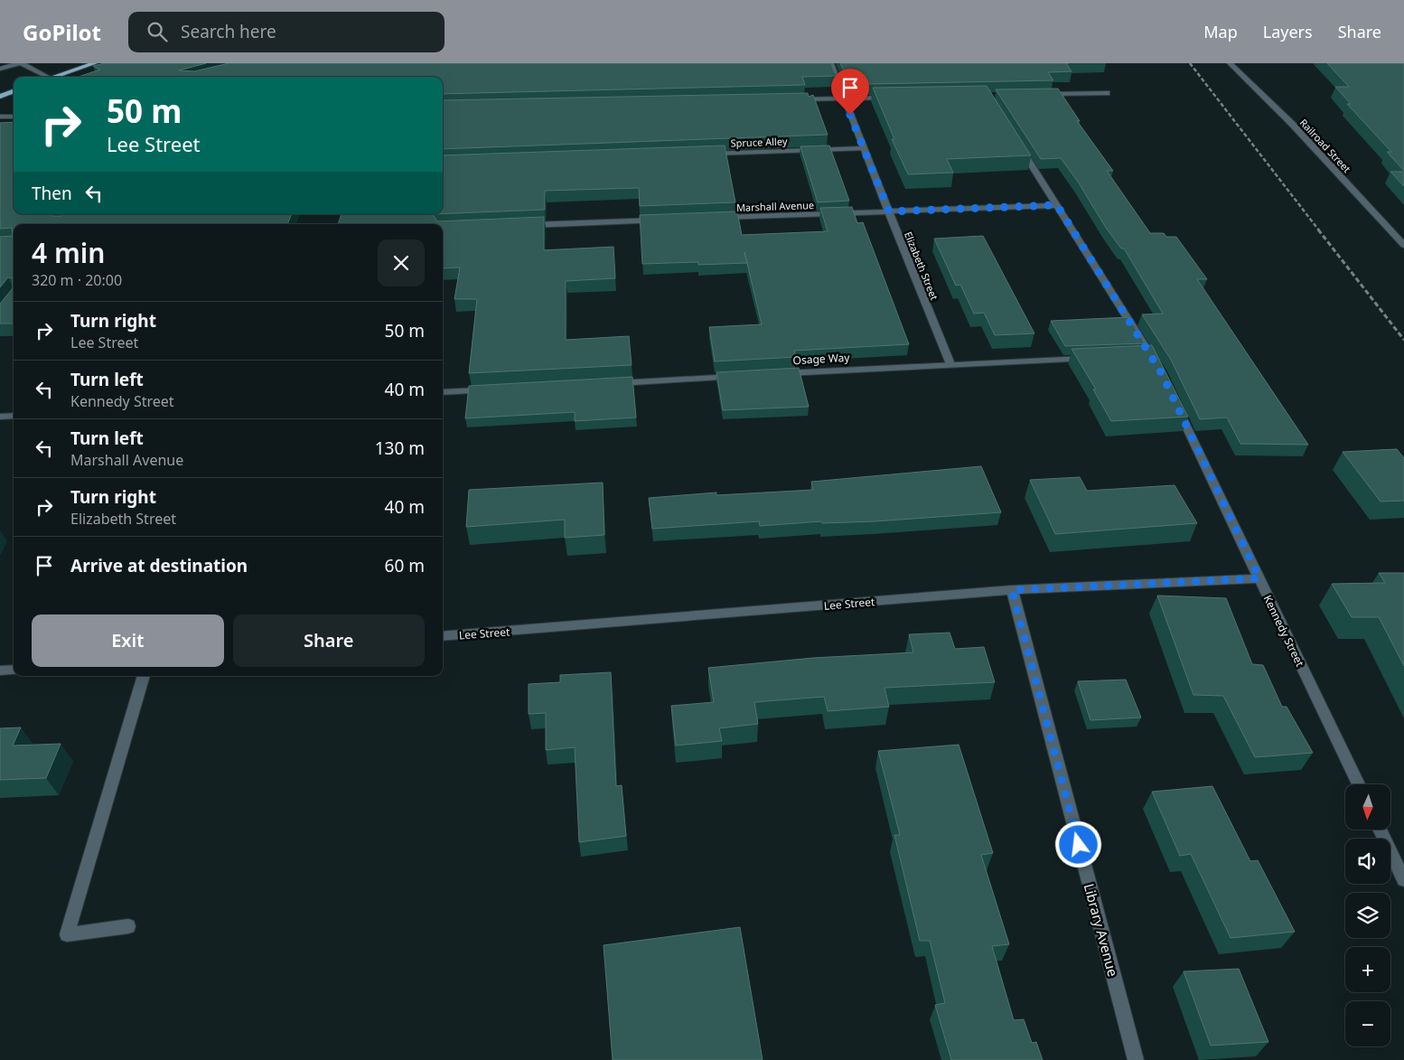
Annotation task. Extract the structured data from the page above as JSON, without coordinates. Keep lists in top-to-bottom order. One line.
{"streets":{"street":["Spruce Alley","Railroad Street","Marshall Avenue","Elizabeth Street","Osage Way","Lee Street","Kennedy Street","Library Avenue"]},"crossings":[["Spruce Alley","Elizabeth Street"],["Marshall Avenue","Elizabeth Street"],["Elizabeth Street","Osage Way"],["Lee Street","Kennedy Street"],["Lee Street","Library Avenue"]],"north":"bottom","page":{"header":"GoPilot","search":"Search here","nav":["Map","Layers","Share"],"turn":["50 m","Lee Street"],"then":"Then","heading":["4 min","320 m · 20:00"],"list":[{"name":"Turn right","note":"Lee Street","value":"50 m"},{"name":"Turn left","note":"Kennedy Street","value":"40 m"},{"name":"Turn left","note":"Marshall Avenue","value":"130 m"},{"name":"Turn right","note":"Elizabeth Street","value":"40 m"},{"name":"Arrive at destination","value":"60 m"}],"buttons":["Exit","Share"],"map_buttons":["+","−"]}}
